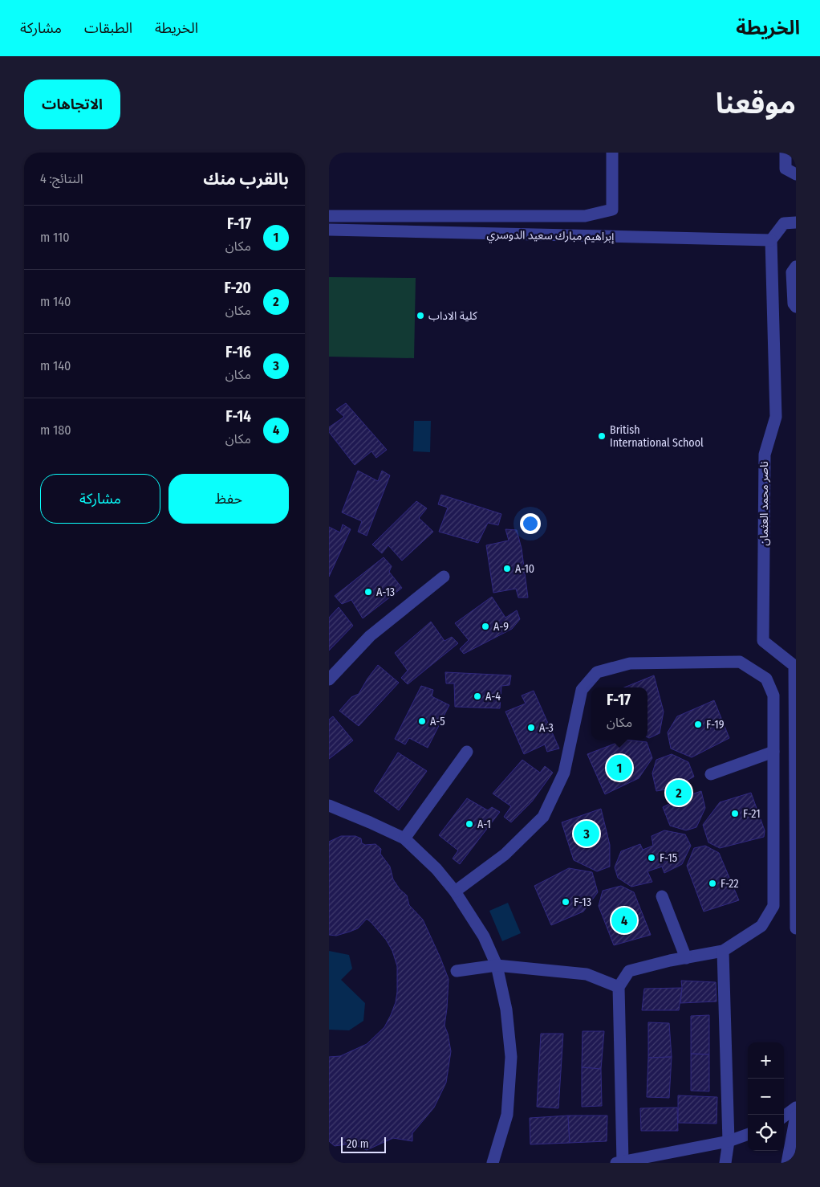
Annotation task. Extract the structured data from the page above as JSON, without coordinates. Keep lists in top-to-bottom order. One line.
{"streets":{"street":["إبراهيم مبارك سعيد الدوسري","ناصر محمد العثمان"]},"crossings":[["إبراهيم مبارك سعيد الدوسري","ناصر محمد العثمان"]],"places":["كلية الاداب","British International School","A-10","A-13","A-9","A-4","A-5","F-19","A-3","F-21","A-1","F-15","F-22","F-13"],"scale_bar":"20 m","page":{"header":"الخريطة","nav":["الخريطة","الطبقات","مشاركة"],"title":"موقعنا","buttons":["الاتجاهات",["حفظ","مشاركة"]],"heading":["بالقرب منك","النتائج: 4"],"list":[{"mark":"1","name":"F-17","note":"مكان","value":"110 m"},{"mark":"2","name":"F-20","note":"مكان","value":"140 m"},{"mark":"3","name":"F-16","note":"مكان","value":"140 m"},{"mark":"4","name":"F-14","note":"مكان","value":"180 m"}],"popup":["F-17","مكان"],"pins":["1","2","3","4"],"map_buttons":["+","−"],"scale":"20 m"}}
